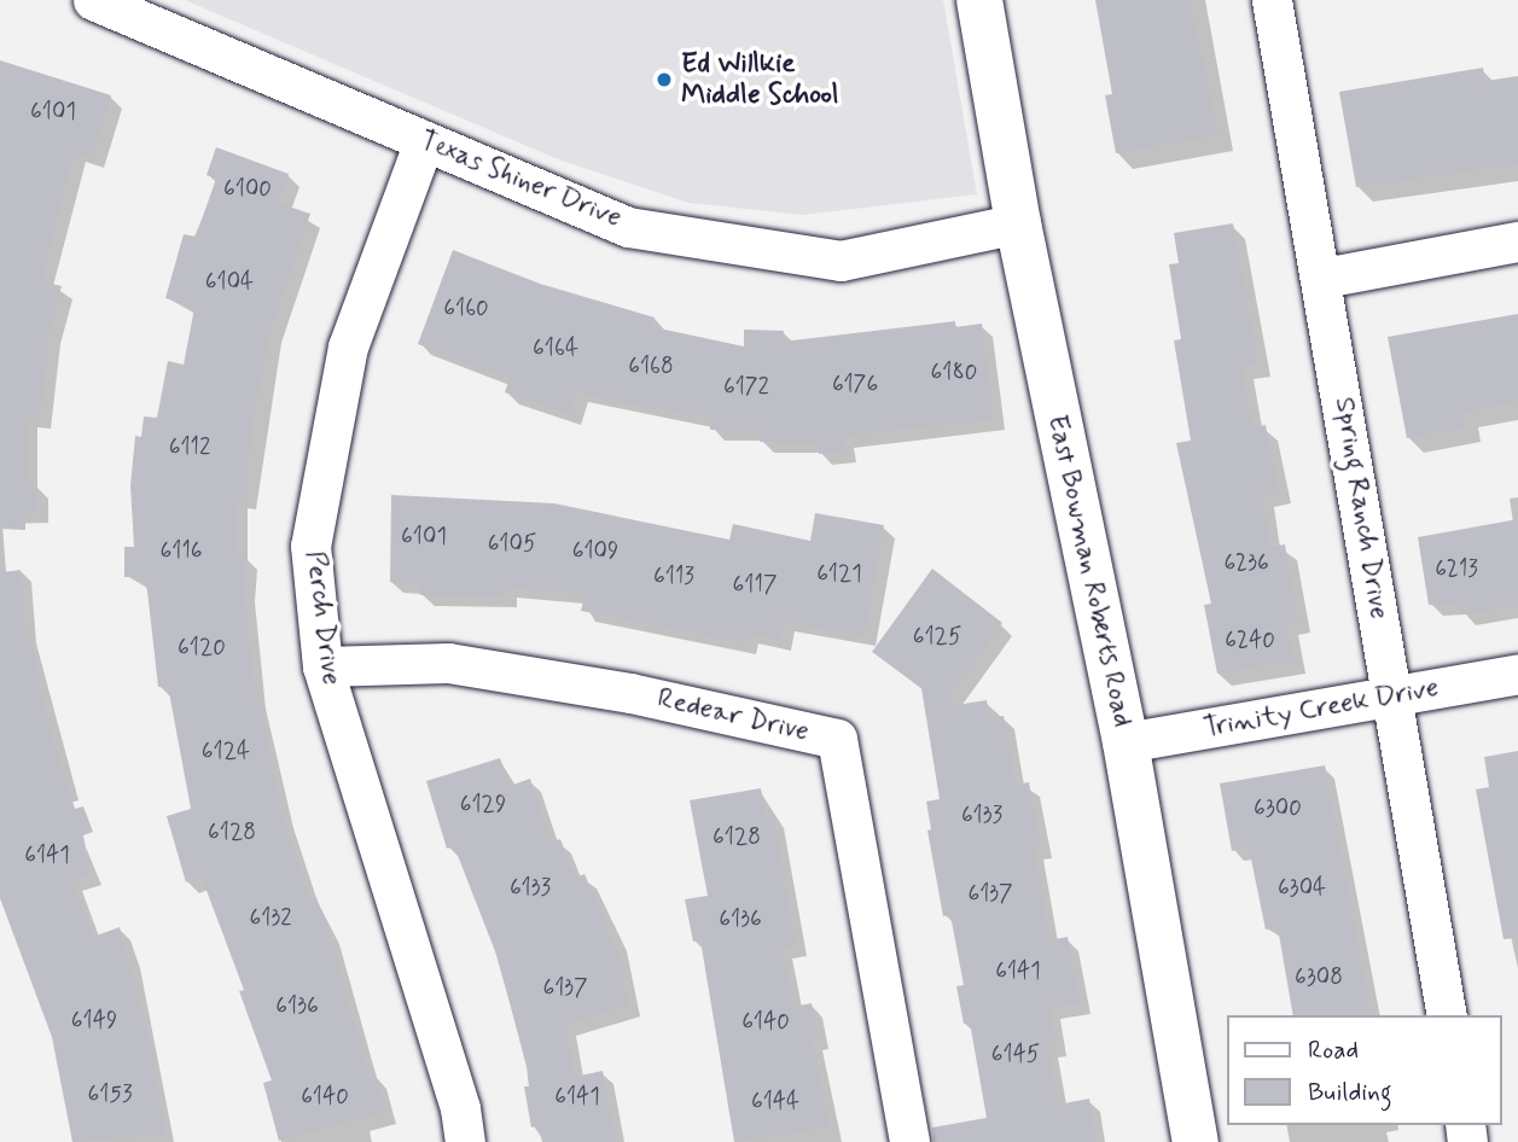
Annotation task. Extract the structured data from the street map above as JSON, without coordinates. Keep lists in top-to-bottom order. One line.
{"streets":{"street":["Texas Shiner Drive","Spring Ranch Drive","East Bowman Roberts Road","Perch Drive","Trinity Creek Drive","Redear Drive"]},"crossings":[["Texas Shiner Drive","East Bowman Roberts Road"],["Texas Shiner Drive","Perch Drive"],["Spring Ranch Drive","Trinity Creek Drive"],["East Bowman Roberts Road","Trinity Creek Drive"],["Perch Drive","Redear Drive"]],"places":["Ed Willkie Middle School"],"house_numbers":["6101","6100","6104","6160","6164","6168","6180","6176","6172","6112","6101","6105","6116","6109","6236","6213","6121","6113","6117","6125","6240","6120","6124","6129","6300","6133","6128","6128","6141","6133","6304","6137","6132","6136","6141","6308","6137","6136","6149","6140","6145","6153","6140","6141","6144"],"legend":["Road","Building"]}
